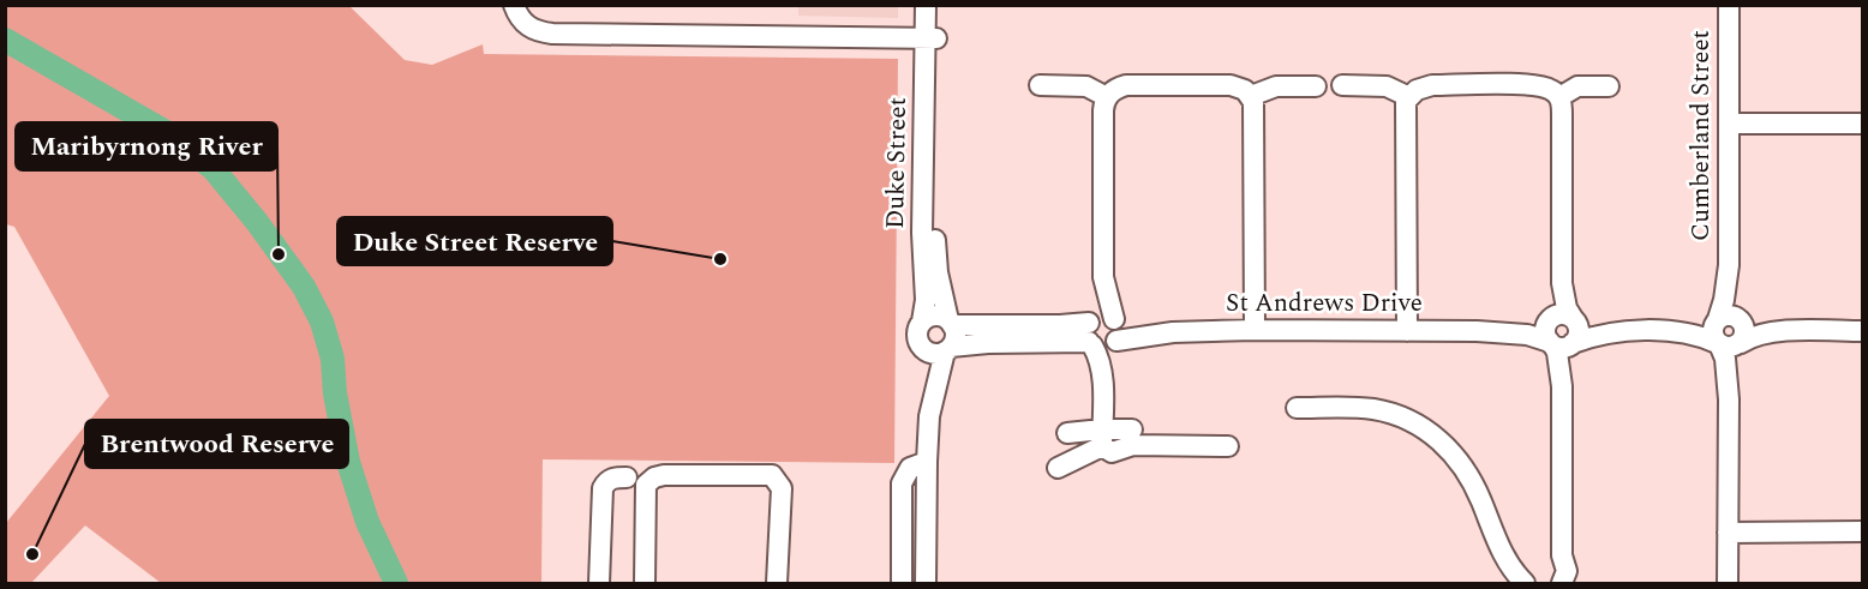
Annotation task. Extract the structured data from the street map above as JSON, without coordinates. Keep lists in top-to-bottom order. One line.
{"streets":{"street":["Cumberland Street","Duke Street","St Andrews Drive"]},"crossings":[["Cumberland Street","St Andrews Drive"],["Duke Street","St Andrews Drive"]],"places":["Maribyrnong River","Duke Street Reserve","Brentwood Reserve"]}
